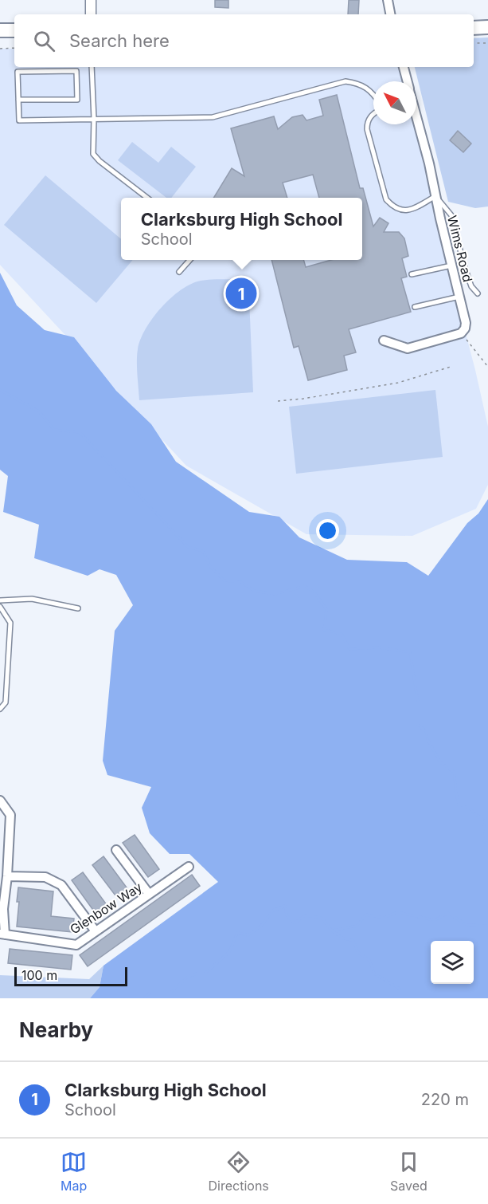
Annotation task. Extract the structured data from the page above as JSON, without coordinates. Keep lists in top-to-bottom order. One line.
{"streets":{"street":["Wims Road","Glenbow Way"]},"scale_bar":"100 m","north":"top left","page":{"search":"Search here","popup":["Clarksburg High School","School"],"pins":"1","scale":"100 m","heading":"Nearby","list":[{"mark":"1","name":"Clarksburg High School","note":"School","value":"220 m"}],"nav":["Map","Directions","Saved"]}}
